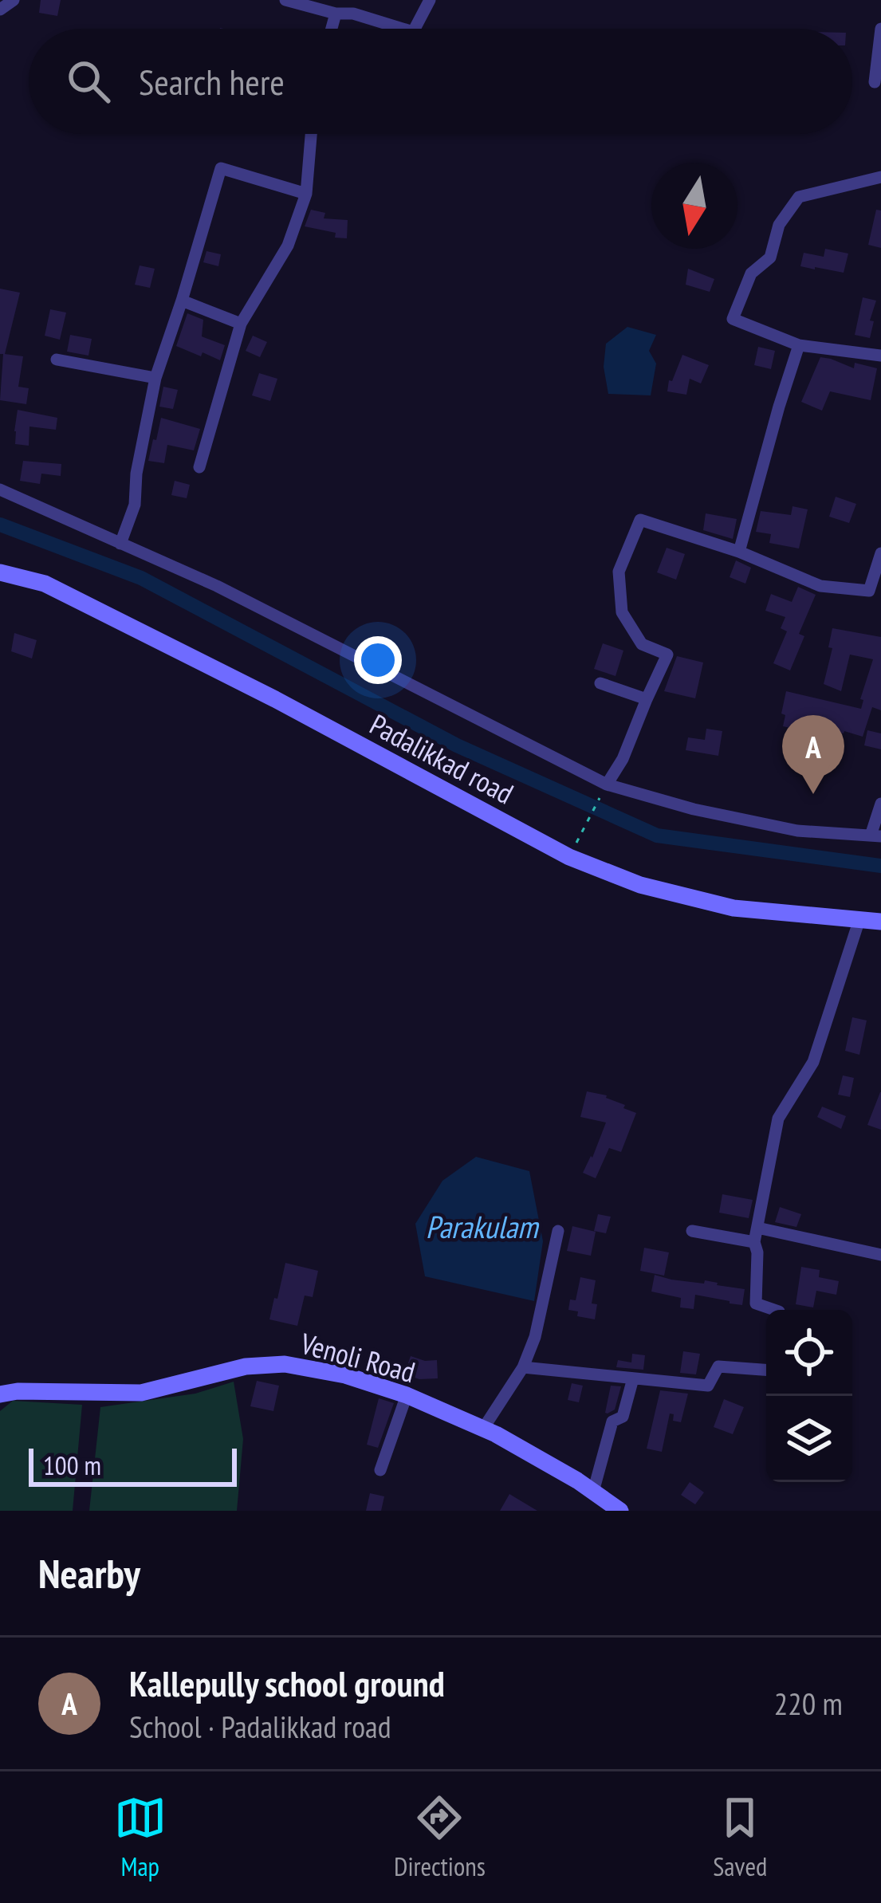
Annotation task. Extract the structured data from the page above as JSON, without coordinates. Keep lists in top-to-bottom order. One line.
{"streets":{"street":["Padalikkad road","Venoli Road"]},"water":["Parakulam"],"scale_bar":"100 m","north":"bottom","page":{"search":"Search here","pins":"A","scale":"100 m","heading":"Nearby","list":[{"mark":"A","name":"Kallepully school ground","note":"School · Padalikkad road","value":"220 m"}],"nav":["Map","Directions","Saved"]}}
